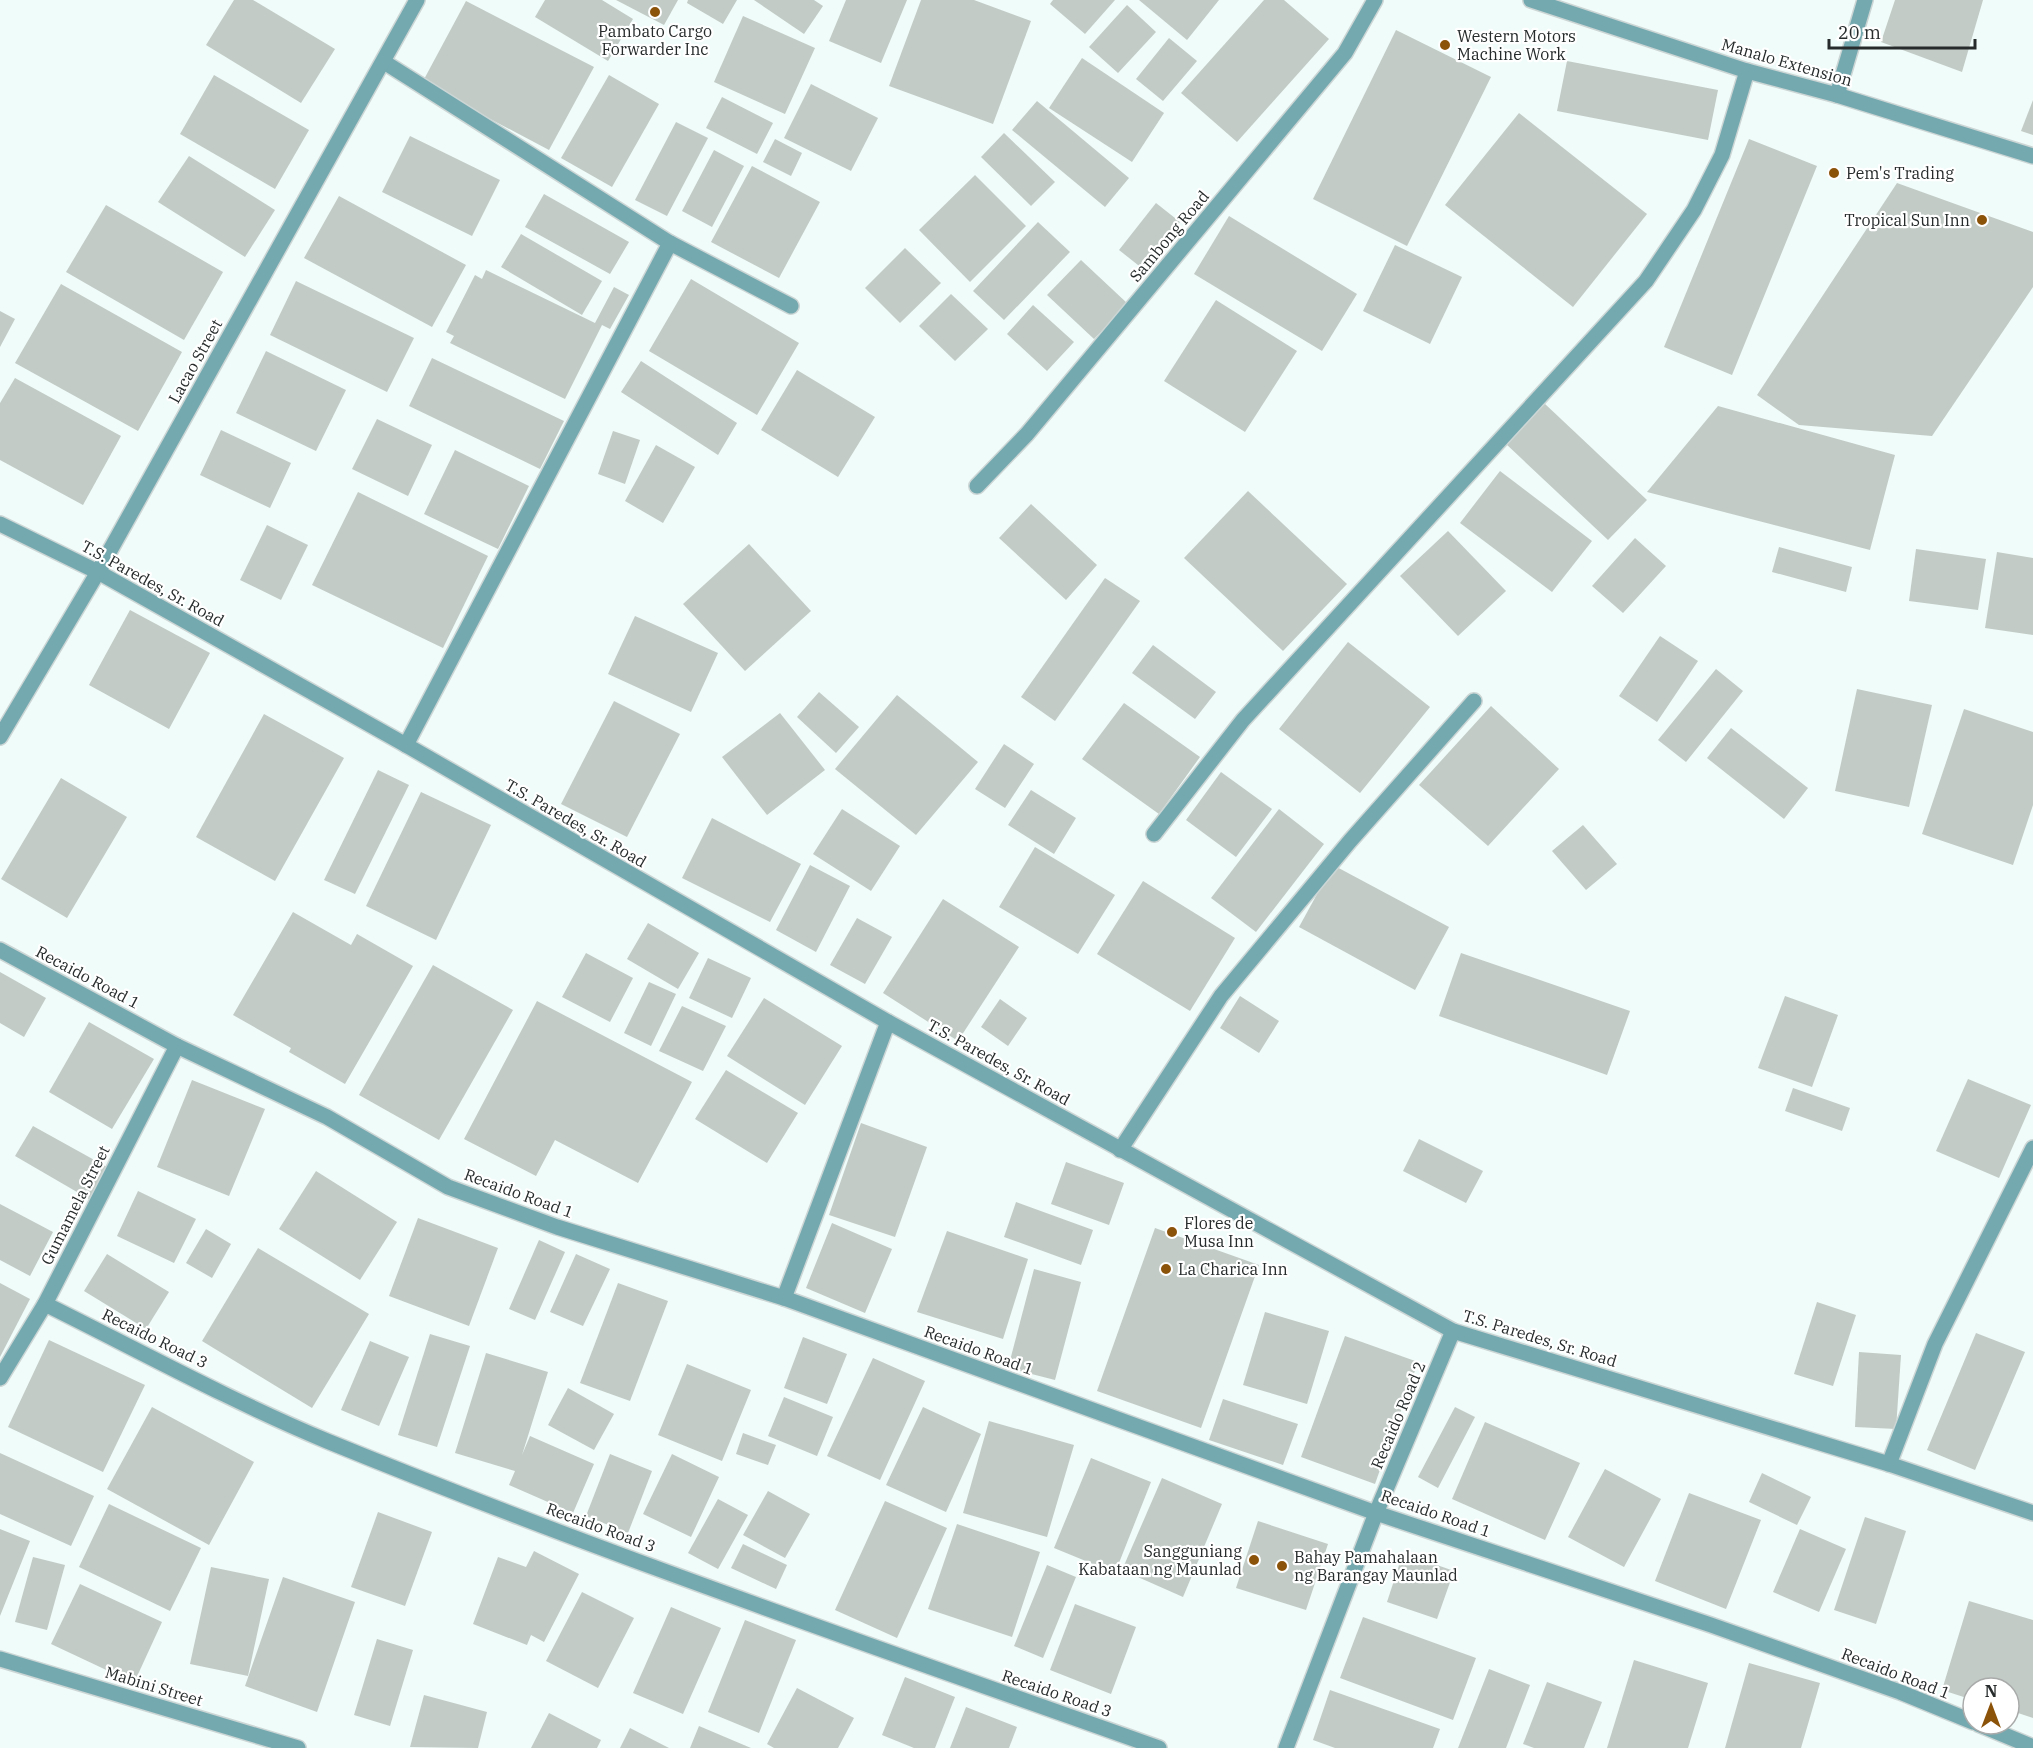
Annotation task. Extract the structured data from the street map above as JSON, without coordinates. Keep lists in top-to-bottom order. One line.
{"streets":{"street":["Manalo Extension","Sambong Road","Lacao Street","T.S. Paredes, Sr. Road","Recaido Road 1","Gumamela Street","Recaido Road 3","Recaido Road 2","Mabini Street"]},"crossings":[["Lacao Street","T.S. Paredes, Sr. Road"],["T.S. Paredes, Sr. Road","Recaido Road 2"],["Recaido Road 1","Gumamela Street"],["Recaido Road 1","Recaido Road 2"],["Gumamela Street","Recaido Road 3"]],"places":["Pambato Cargo Forwarder Inc","Western Motors Machine Work","Pem's Trading","Tropical Sun Inn","Flores de Musa Inn","La Charica Inn","Sangguniang Kabataan ng Maunlad","Bahay Pamahalaan ng Barangay Maunlad"],"scale_bar":"20 m","north":"top"}
